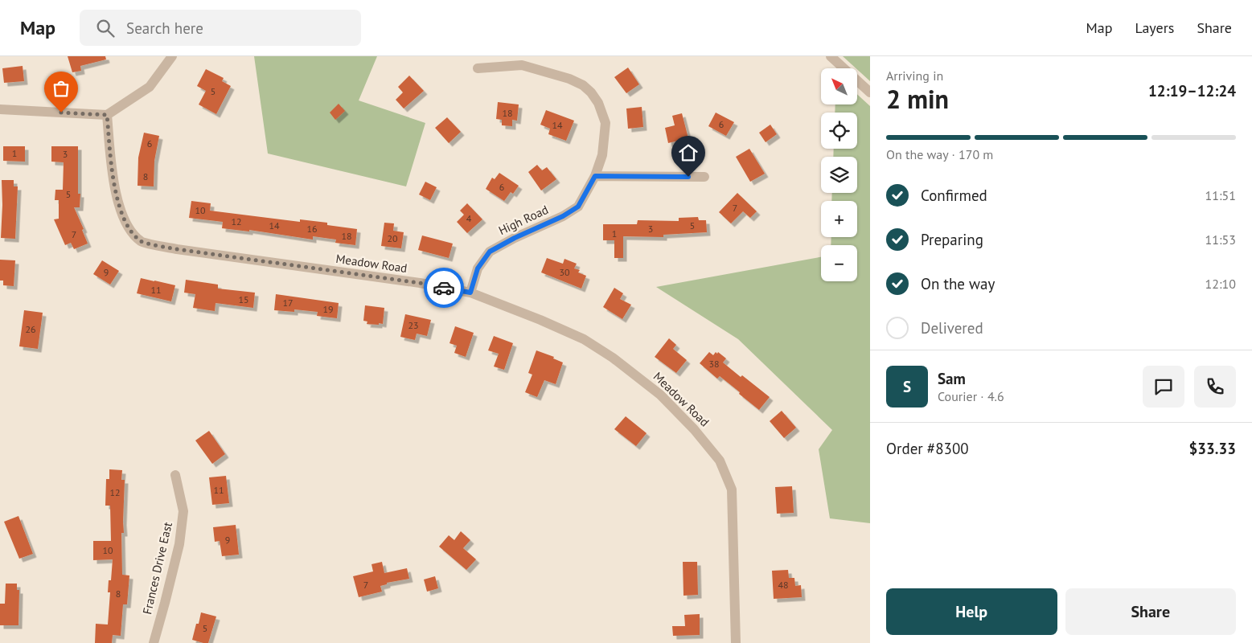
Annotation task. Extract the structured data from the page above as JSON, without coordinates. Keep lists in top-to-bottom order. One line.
{"streets":{"street":["High Road","Meadow Road","Frances Drive East"]},"crossings":[["High Road","Meadow Road"]],"house_numbers":["5","18","6","14","6","1","3","8","6","5","7","10","4","12","14","5","16","3","1","7","18","20","9","30","11","15","17","19","23","26","38","11","12","9","10","7","48","8","5"],"north":"top left","page":{"header":"Map","search":"Search here","nav":["Map","Layers","Share"],"heading":["2 min","Arriving in","12:19–12:24"],"panel":["Sam","Courier · 4.6","Order #8300","$33.33"],"map_buttons":["+","−"],"bar":"On the way · 170 m","list":[["Confirmed","11:51"],["Preparing","11:53"],["On the way","12:10"],"Delivered"],"round":"S","buttons":["Help","Share"]}}
